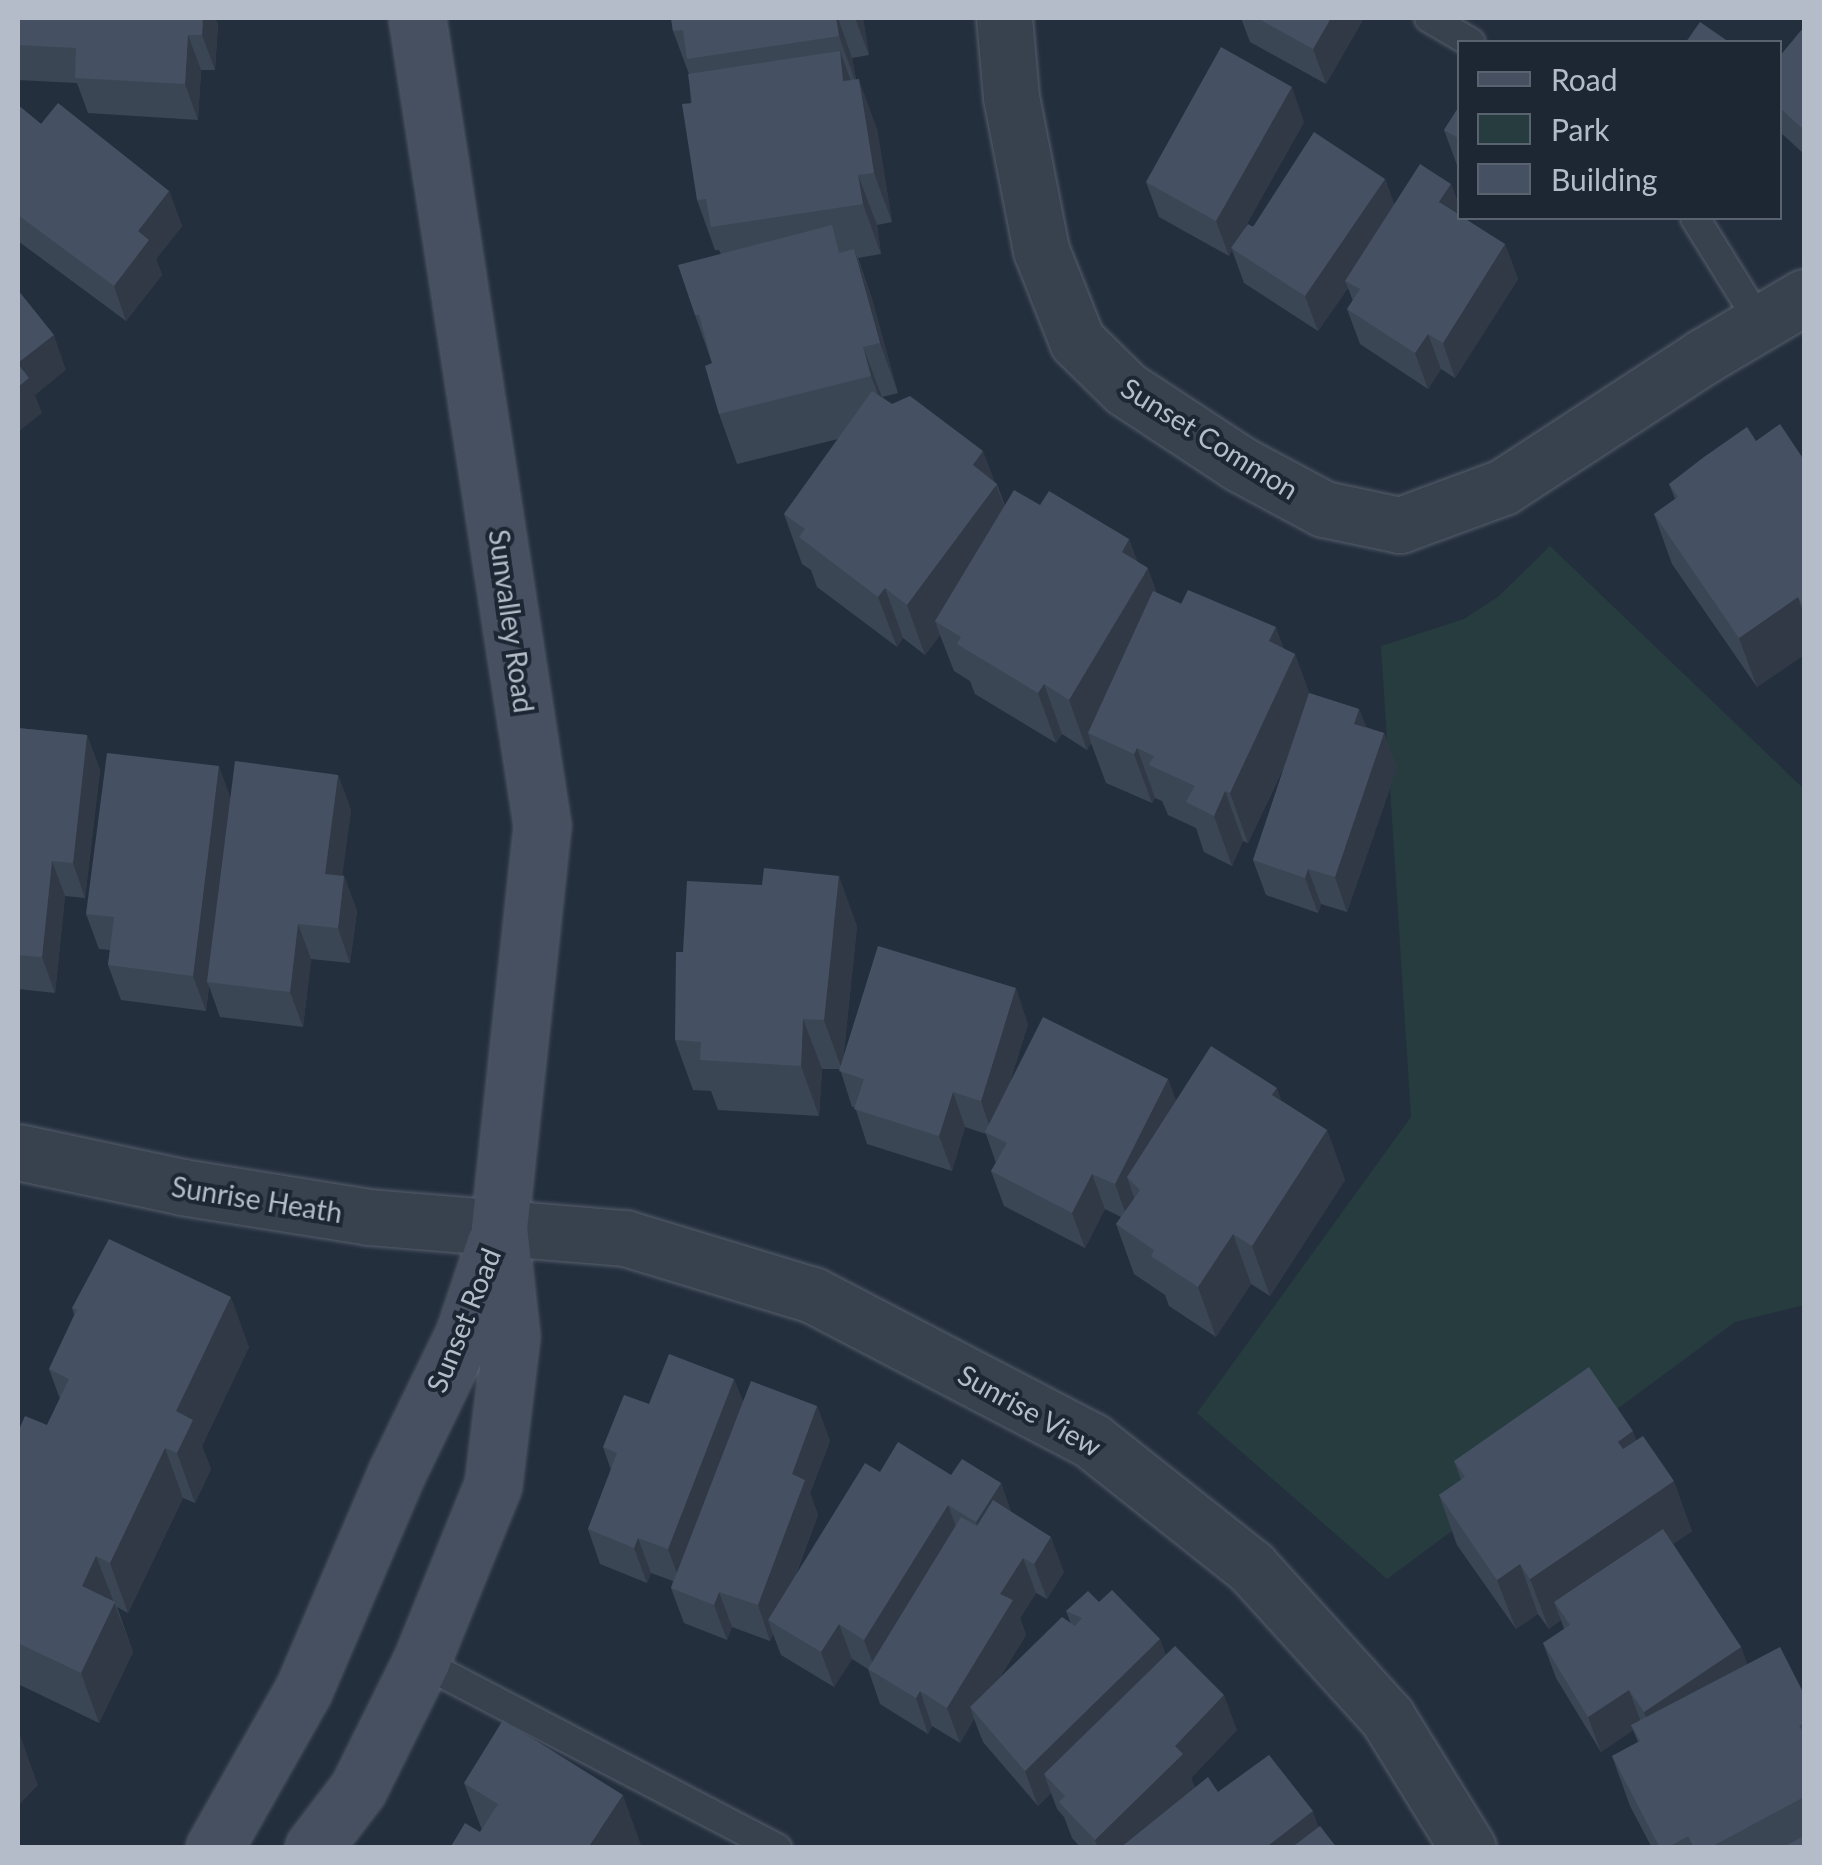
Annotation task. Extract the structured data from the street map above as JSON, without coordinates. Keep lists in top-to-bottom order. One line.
{"streets":{"street":["Sunset Common","Sunvalley Road","Sunrise Heath","Sunset Road","Sunrise View"]},"crossings":[["Sunvalley Road","Sunrise Heath"],["Sunvalley Road","Sunset Road"],["Sunvalley Road","Sunrise View"],["Sunrise Heath","Sunset Road"],["Sunrise Heath","Sunrise View"],["Sunset Road","Sunrise View"]],"legend":["Road","Park","Building"]}
